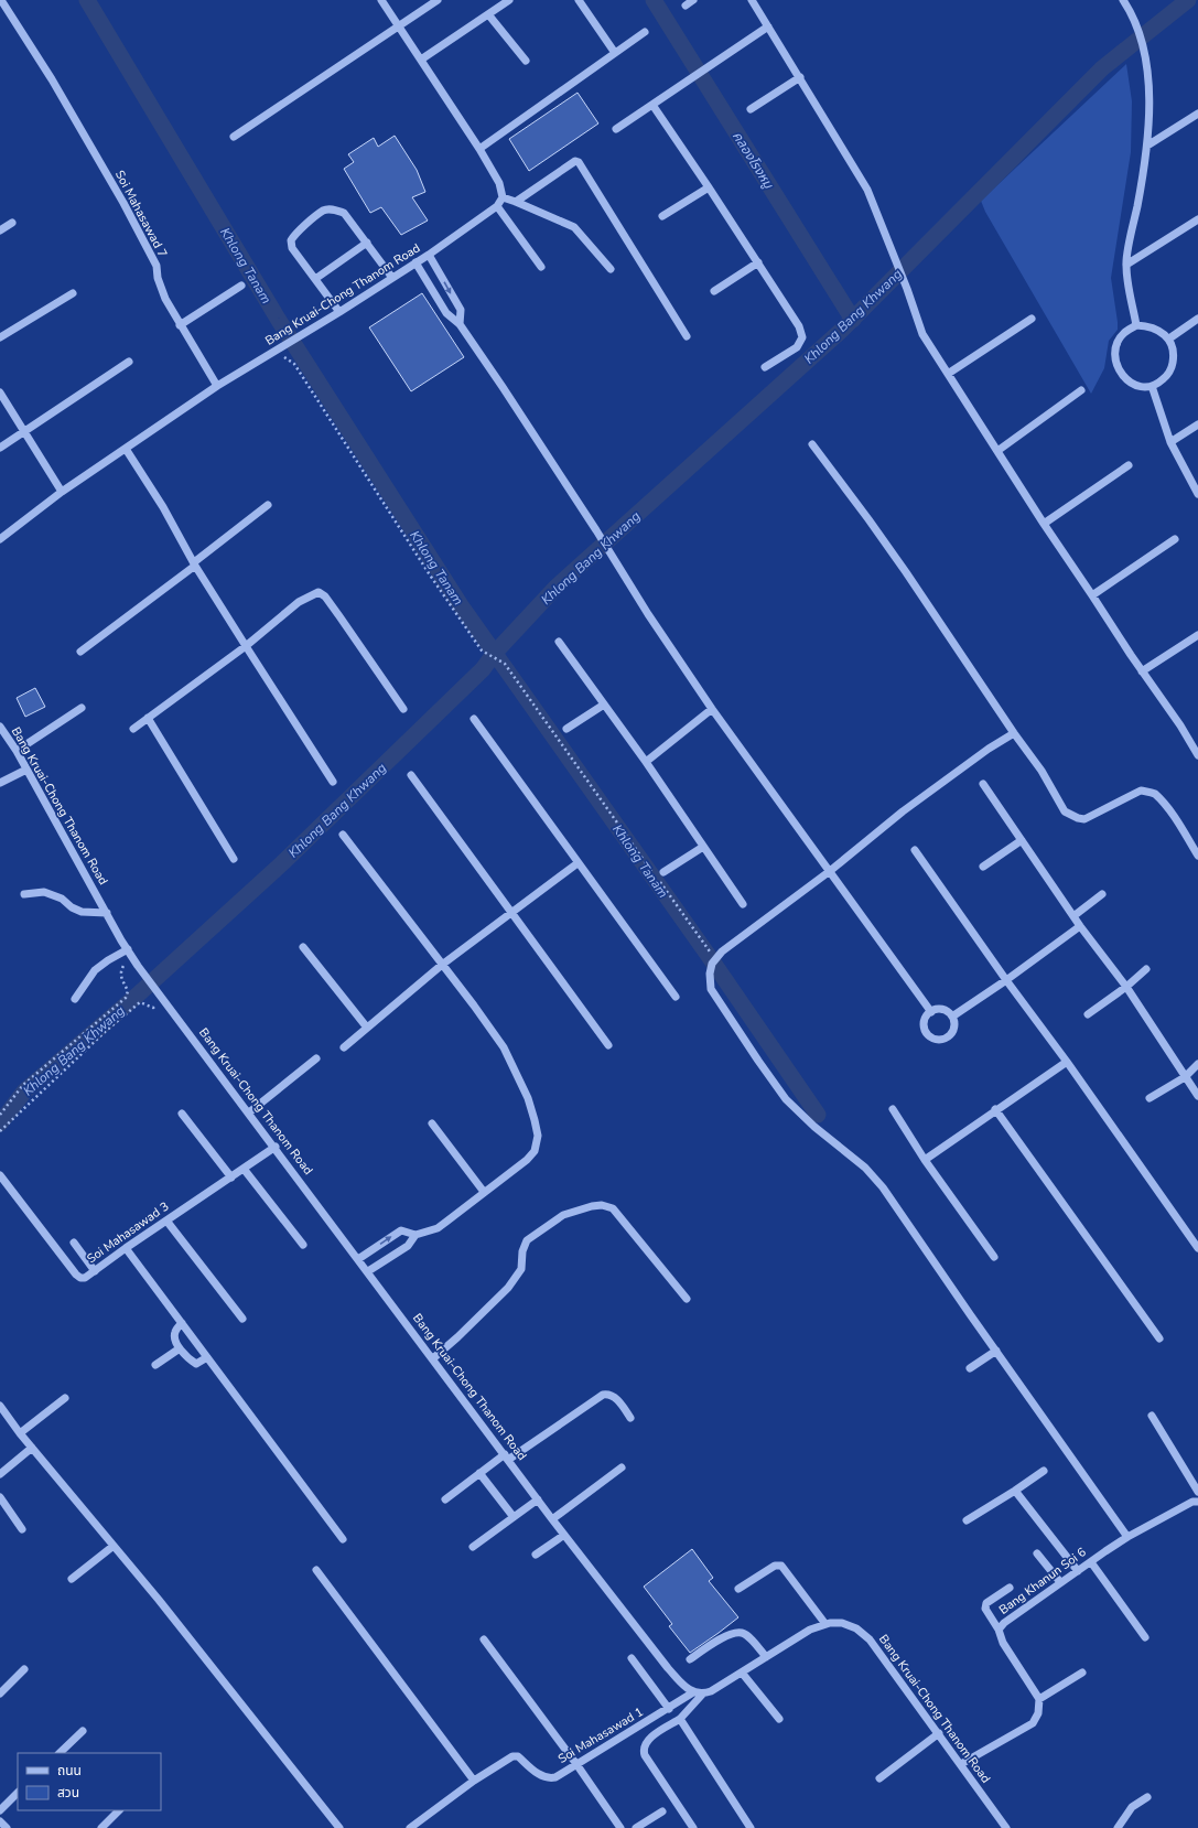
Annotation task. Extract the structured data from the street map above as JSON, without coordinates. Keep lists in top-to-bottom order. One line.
{"streets":{"street":["Soi Mahasawad 7","Bang Kruai-Chong Thanom Road","Soi Mahasawad 3","Bang Khanun Soi 6","Soi Mahasawad 1"]},"crossings":[["Soi Mahasawad 7","Bang Kruai-Chong Thanom Road"],["Bang Kruai-Chong Thanom Road","Soi Mahasawad 3"],["Bang Kruai-Chong Thanom Road","Soi Mahasawad 1"]],"water":["คลองโรงหมู","Khlong Tanam","Khlong Bang Khwang"],"legend":["ถนน","สวน"]}
